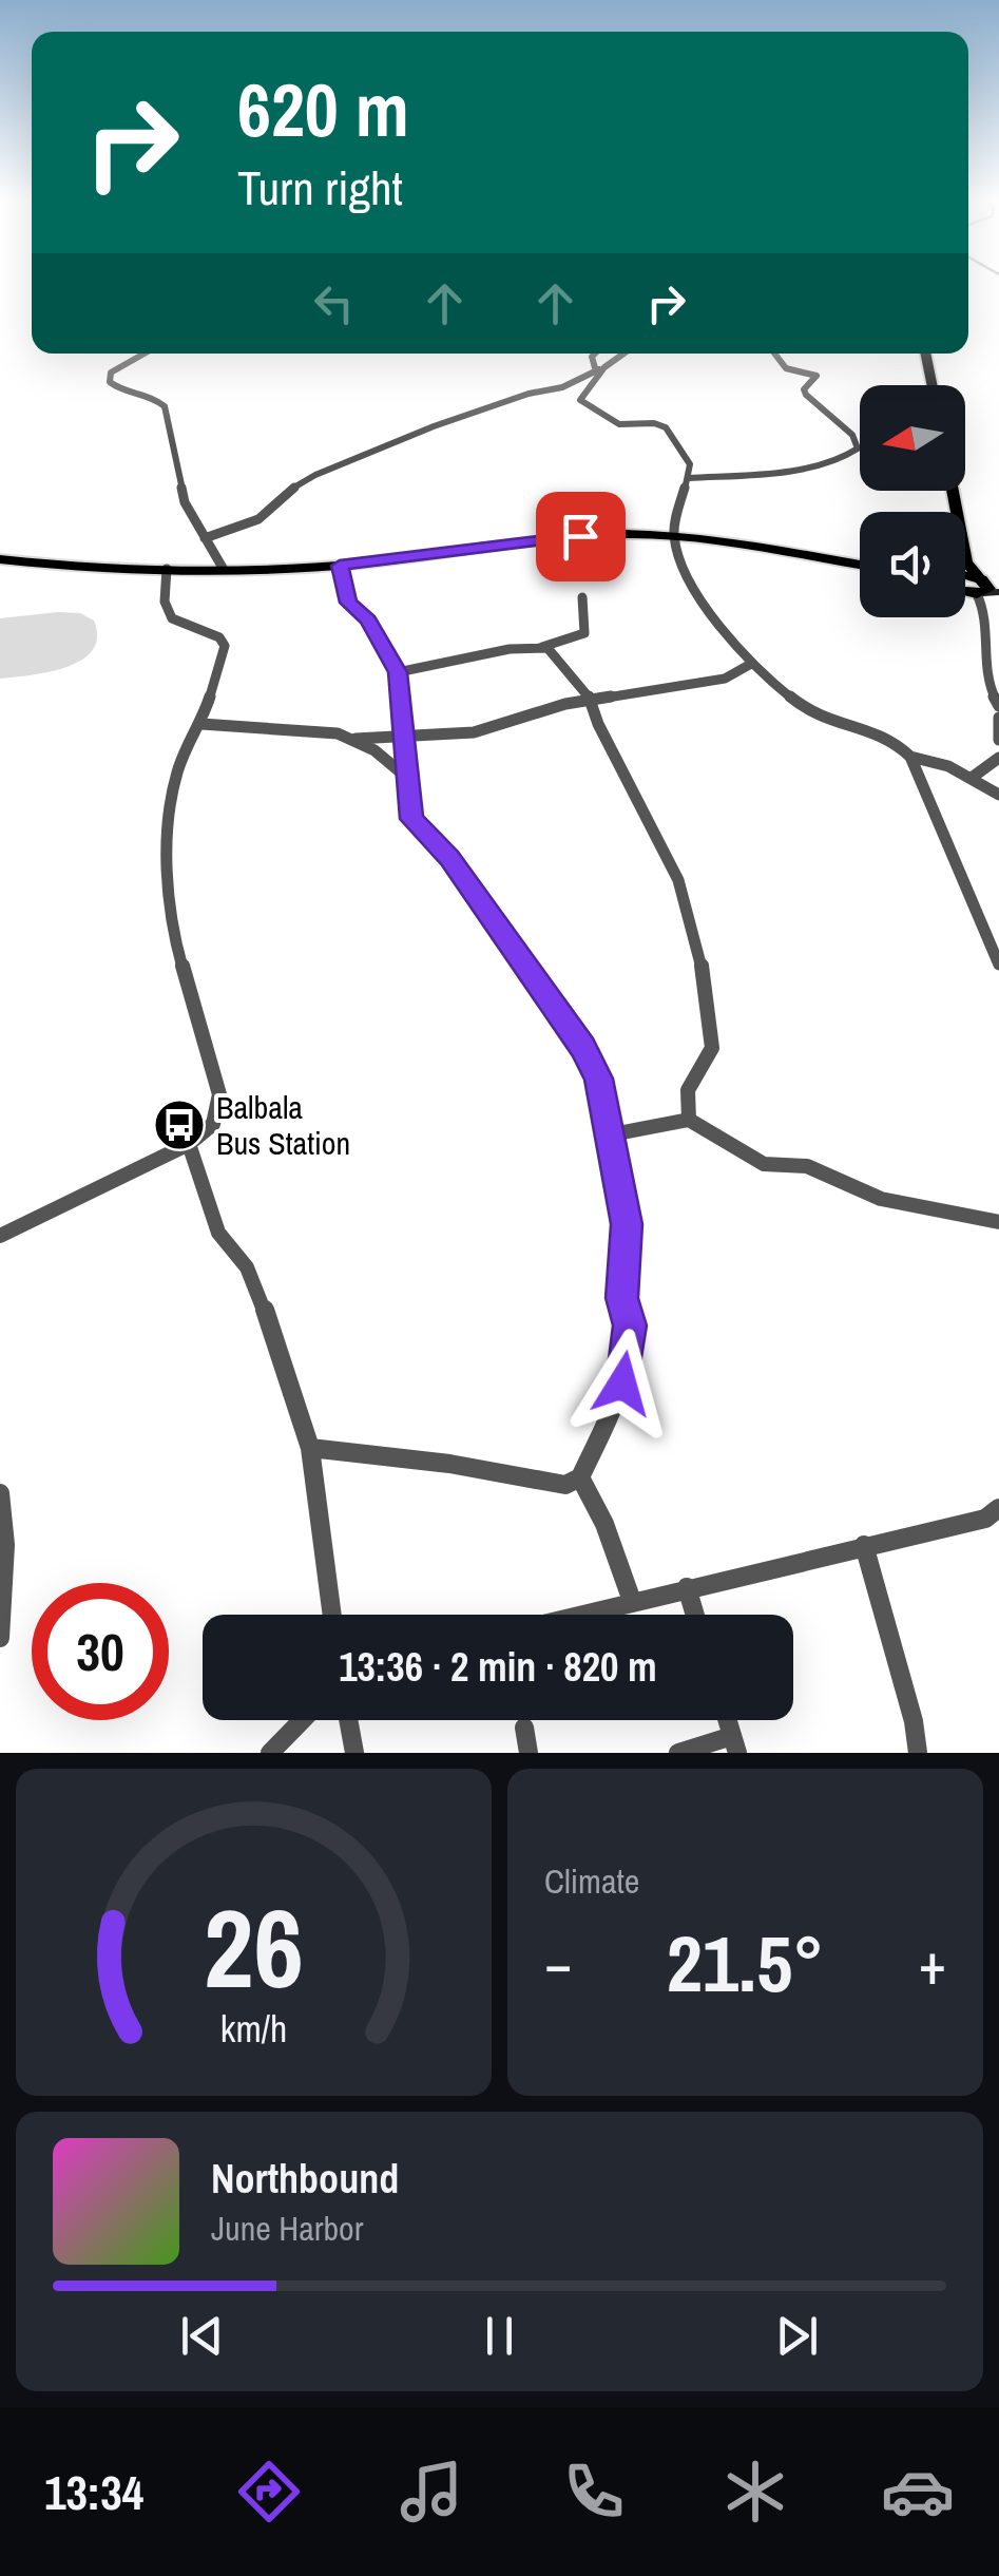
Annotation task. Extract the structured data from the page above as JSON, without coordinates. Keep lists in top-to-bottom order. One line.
{"places":{"bus stop":["Balbala Bus Station"]},"north":"left","page":{"turn":["620 m","Turn right"],"limit":"30","trip":"13:36 · 2 min · 820 m","tile":"Climate","heat":["−","21.5°","+"],"song":["Northbound","June Harbor"],"tabs":"13:34","gauge":["26","km/h"]}}
